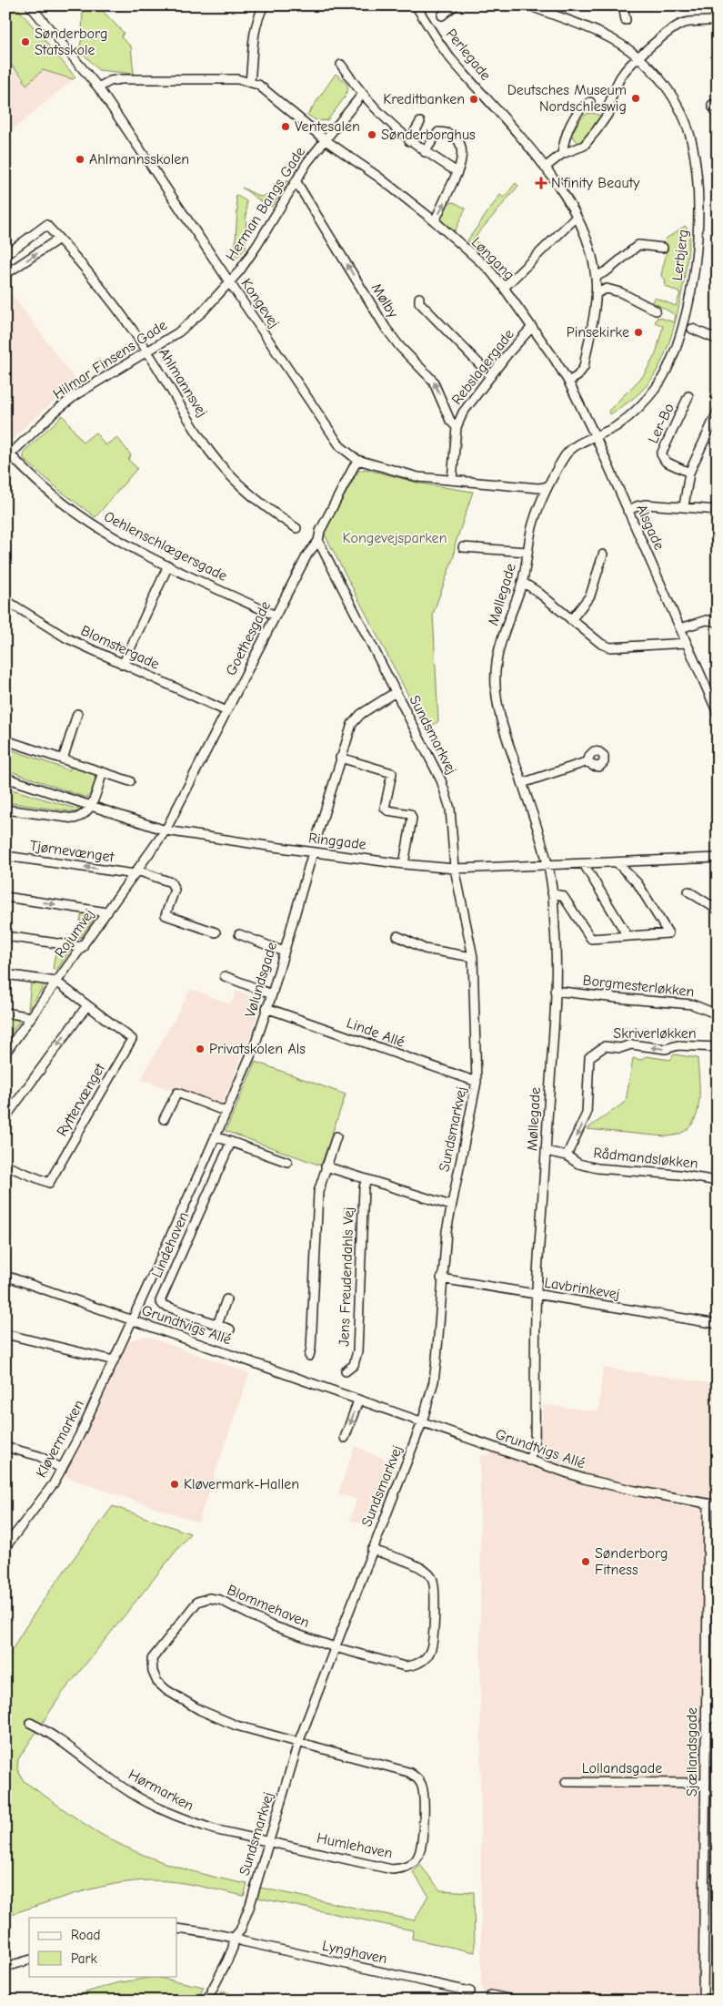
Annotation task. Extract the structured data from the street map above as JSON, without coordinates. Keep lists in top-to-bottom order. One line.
{"streets":{"street":["Perlegade","Herman Bangs Gade","Lerbjerg","Løngang","Mølby","Kongevej","Hilmar Finsens Gade","Rebslagergade","Ahlmannsvej","Ler-Bo","Alsgade","Oehlenschlægersgade","Møllegade","Goethesgade","Blomstergade","Sundsmarkvej","Ringgade","Tjørnevænget","Rojumvej","Vølundsgade","Borgmesterløkken","Linde Allé","Skriverløkken","Ryttervænget","Rådmandsløkken","Lindehaven","Jens Freudendahls Vej","Lavbrinkevej","Grundtvigs Allé","Kløvermarken","Blommehaven","Sjællandsgade","Lollandsgade","Hørmarken","Humlehaven","Lynghaven"]},"crossings":[["Perlegade","Løngang"],["Herman Bangs Gade","Løngang"],["Herman Bangs Gade","Mølby"],["Herman Bangs Gade","Kongevej"],["Herman Bangs Gade","Hilmar Finsens Gade"],["Lerbjerg","Løngang"],["Lerbjerg","Alsgade"],["Lerbjerg","Møllegade"],["Løngang","Rebslagergade"],["Løngang","Alsgade"],["Løngang","Møllegade"],["Mølby","Rebslagergade"],["Kongevej","Hilmar Finsens Gade"],["Kongevej","Rebslagergade"],["Kongevej","Møllegade"],["Kongevej","Goethesgade"],["Hilmar Finsens Gade","Ahlmannsvej"],["Hilmar Finsens Gade","Oehlenschlægersgade"],["Alsgade","Møllegade"],["Oehlenschlægersgade","Goethesgade"],["Møllegade","Ringgade"],["Møllegade","Borgmesterløkken"],["Møllegade","Rådmandsløkken"],["Møllegade","Lavbrinkevej"],["Møllegade","Grundtvigs Allé"],["Goethesgade","Blomstergade"],["Goethesgade","Sundsmarkvej"],["Goethesgade","Ringgade"],["Goethesgade","Rojumvej"],["Sundsmarkvej","Ringgade"],["Sundsmarkvej","Linde Allé"],["Sundsmarkvej","Lavbrinkevej"],["Sundsmarkvej","Grundtvigs Allé"],["Sundsmarkvej","Blommehaven"],["Sundsmarkvej","Hørmarken"],["Sundsmarkvej","Humlehaven"],["Sundsmarkvej","Lynghaven"],["Ringgade","Rojumvej"],["Ringgade","Vølundsgade"],["Tjørnevænget","Rojumvej"],["Rojumvej","Ryttervænget"],["Vølundsgade","Linde Allé"],["Vølundsgade","Grundtvigs Allé"],["Vølundsgade","Kløvermarken"],["Skriverløkken","Rådmandsløkken"],["Grundtvigs Allé","Kløvermarken"],["Grundtvigs Allé","Sjællandsgade"],["Blommehaven","Humlehaven"],["Sjællandsgade","Lollandsgade"],["Hørmarken","Humlehaven"]],"parks":["Kongevejsparken"],"places":{"other":["Sønderborg Statsskole","Deutsches Museum Nordschleswig","Kreditbanken","Ventesalen","Sønderborghus","Ahlmannsskolen","Pinsekirke","Privatskolen Als","Kløvermark-Hallen","Sønderborg Fitness"],"health":["N'finity Beauty"]},"legend":["Road","Park"]}
